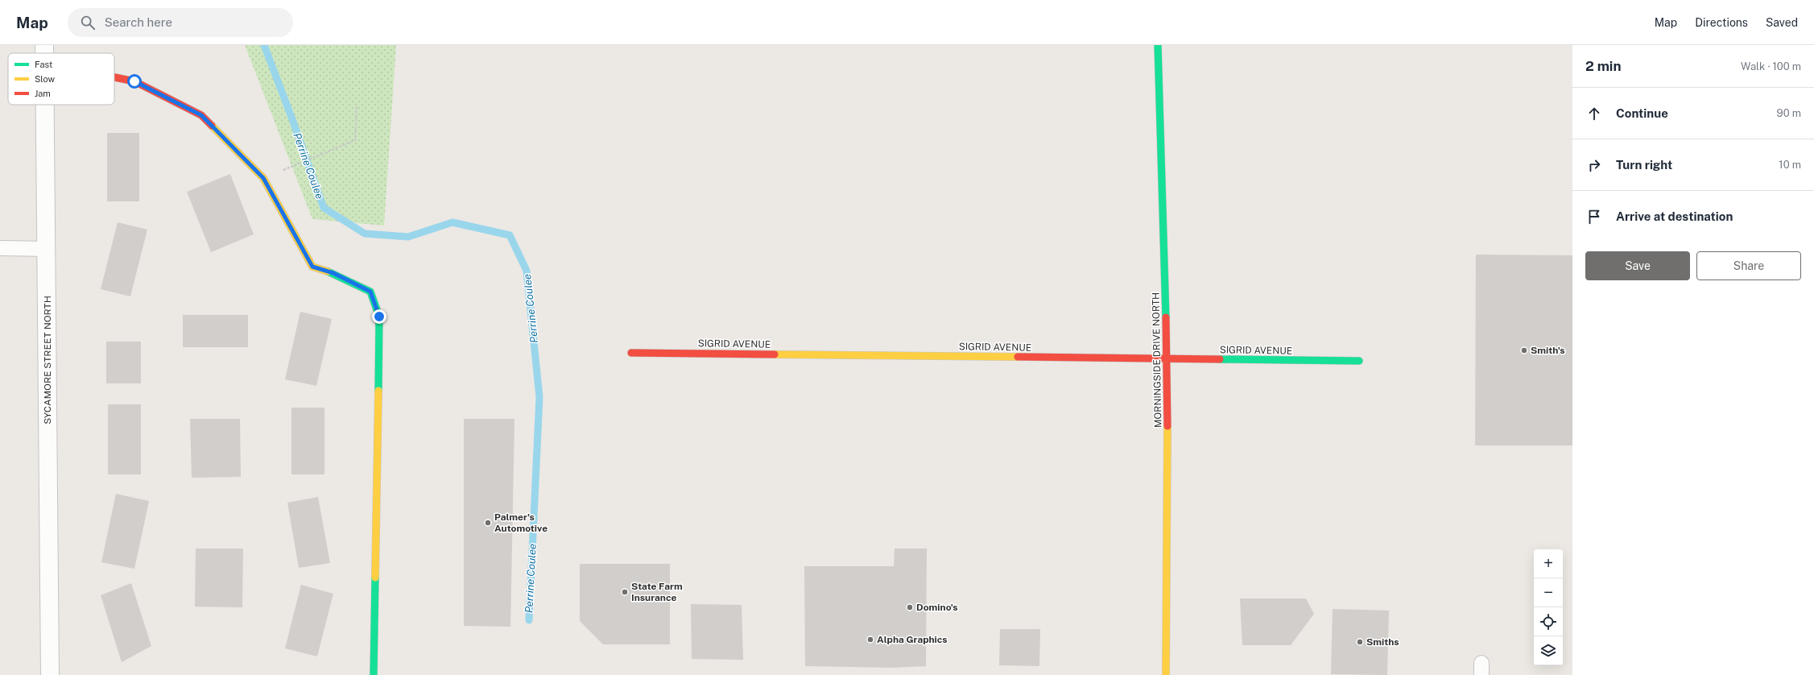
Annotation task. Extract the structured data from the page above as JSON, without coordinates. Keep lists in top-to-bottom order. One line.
{"streets":{"street":["SIGRID AVENUE","SYCAMORE STREET NORTH","MORNINGSIDE DRIVE NORTH"]},"crossings":[["SIGRID AVENUE","MORNINGSIDE DRIVE NORTH"]],"water":["Perrine Coulee"],"places":["Smith's","Palmer's Automotive","State Farm Insurance","Domino's","Alpha Graphics","Smiths"],"legend":["Fast","Slow","Jam"],"page":{"header":"Map","search":"Search here","nav":["Map","Directions","Saved"],"heading":["2 min","Walk · 100 m"],"list":[["Continue","90 m"],["Turn right","10 m"],"Arrive at destination"],"buttons":["Save","Share"],"map_buttons":["+","−"]}}
